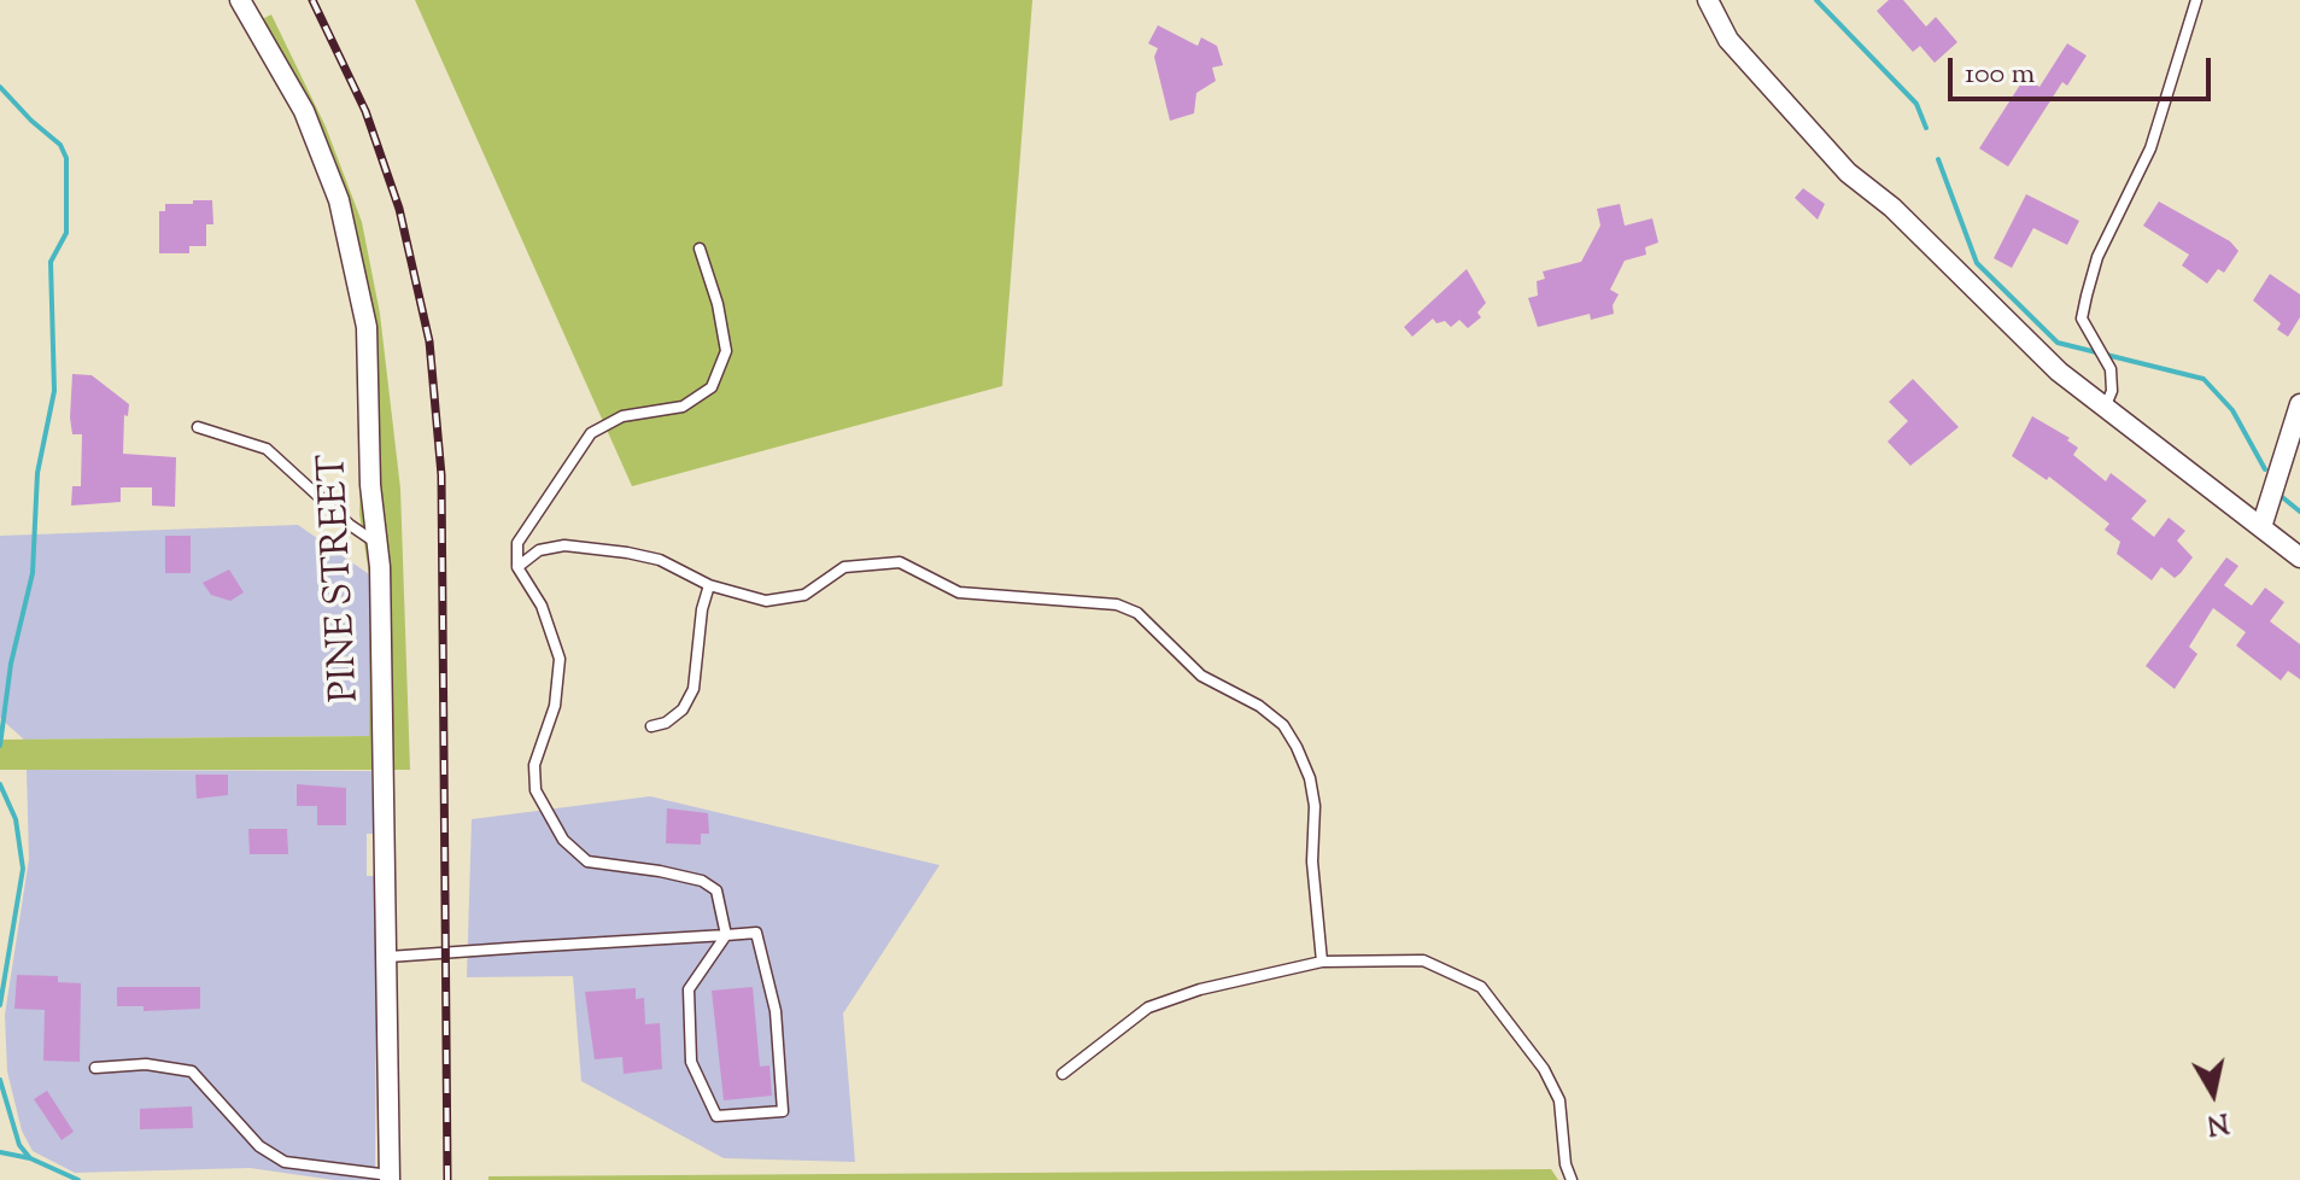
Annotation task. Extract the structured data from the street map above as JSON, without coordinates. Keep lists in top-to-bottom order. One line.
{"streets":{"street":["PINE STREET"]},"scale_bar":"100 m","north":"bottom"}
